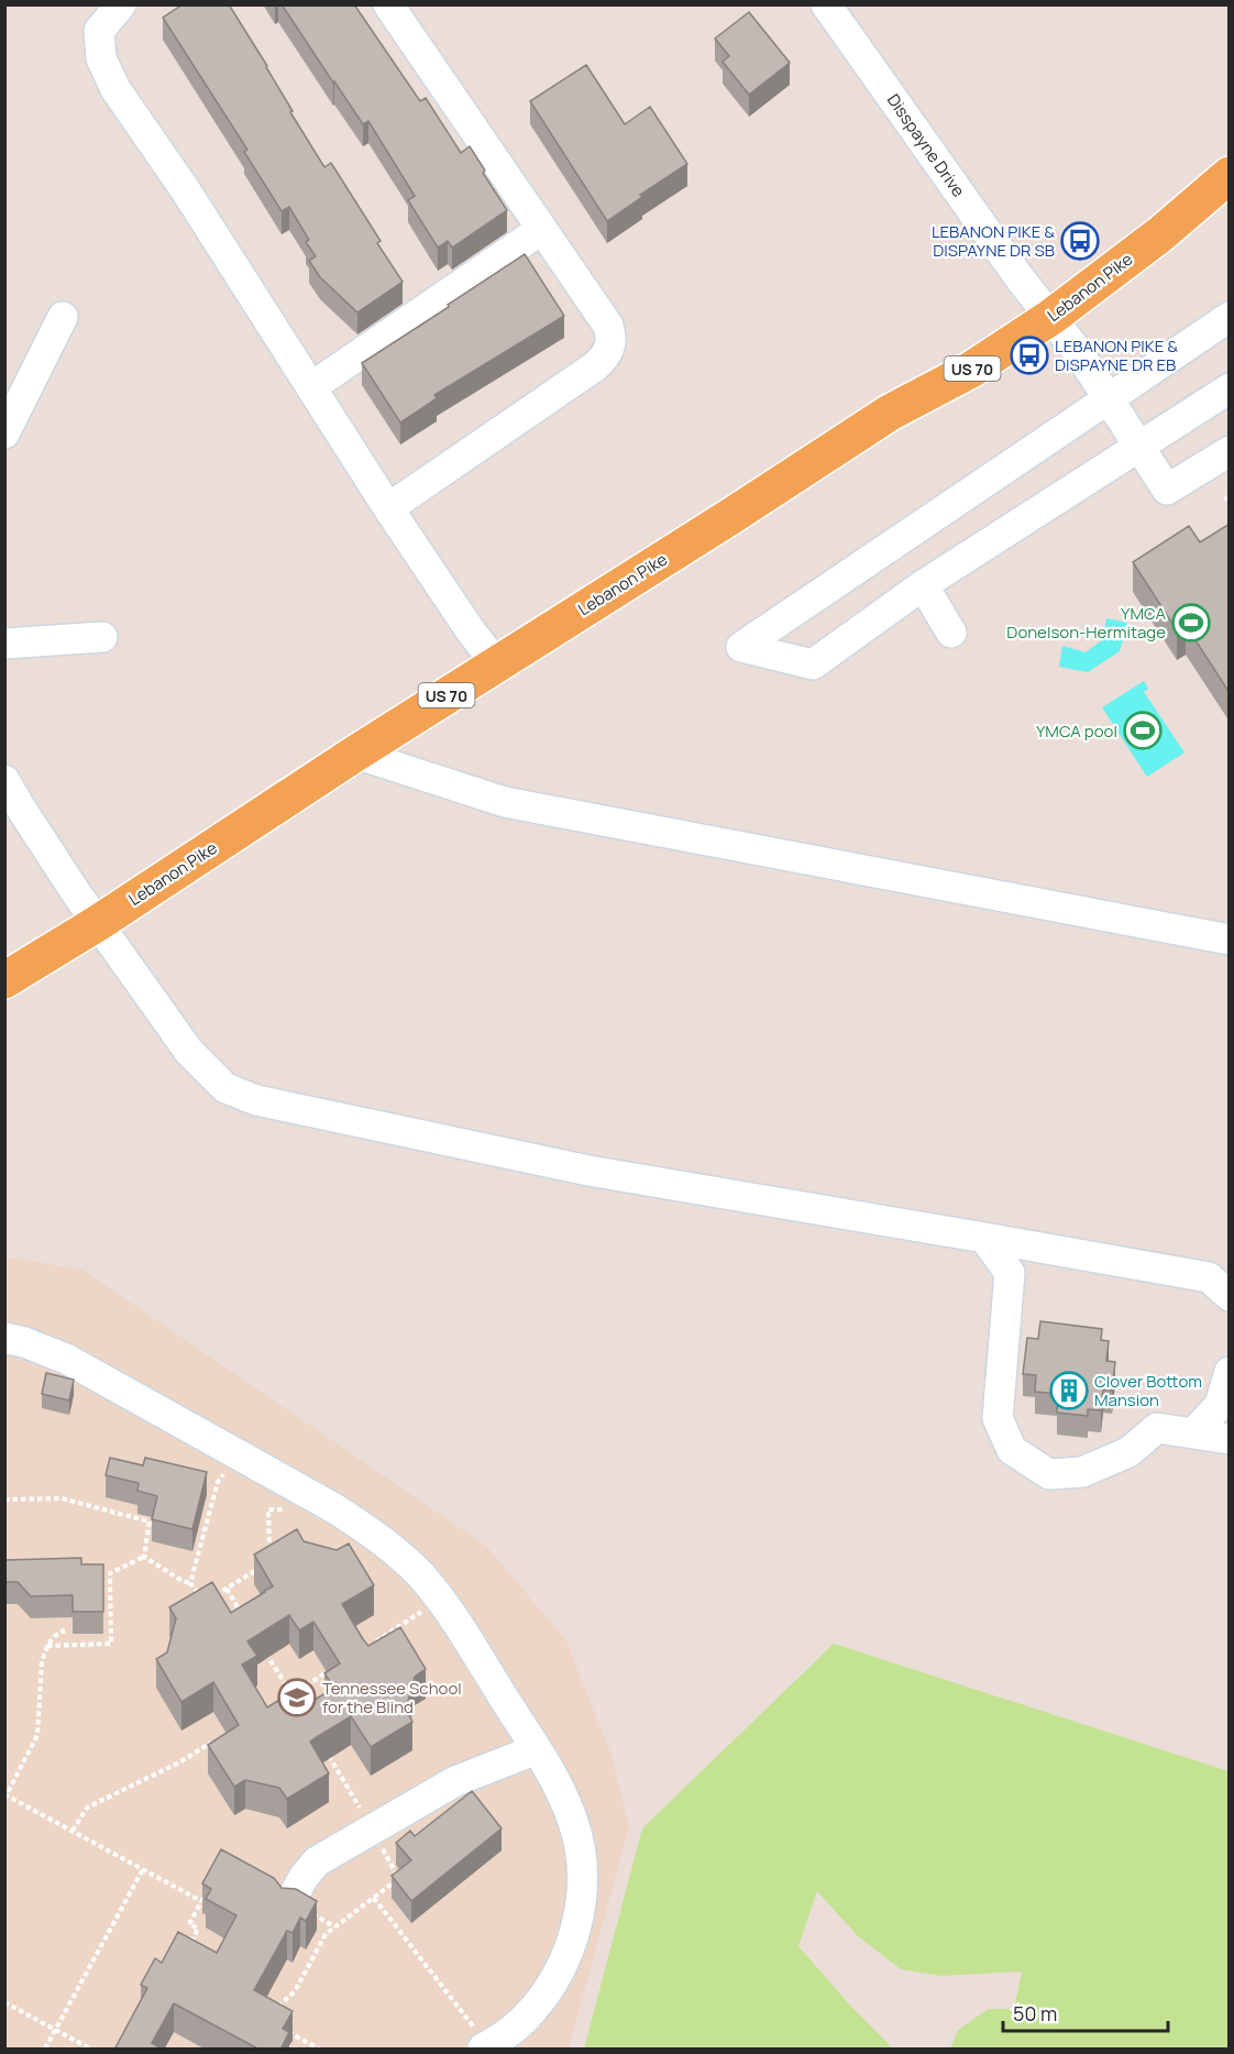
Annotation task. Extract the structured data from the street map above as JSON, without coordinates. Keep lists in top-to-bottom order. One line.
{"streets":{"main road":["Lebanon Pike","US 70"],"street":["Disspayne Drive"]},"crossings":[["Disspayne Drive","Lebanon Pike"]],"places":{"bus stop":["LEBANON PIKE & DISPAYNE DR SB","LEBANON PIKE & DISPAYNE DR EB"],"sports":["YMCA Donelson-Hermitage","YMCA pool"],"building":["Clover Bottom Mansion"],"school or university":["Tennessee School for the Blind"]},"scale_bar":"50 m"}
